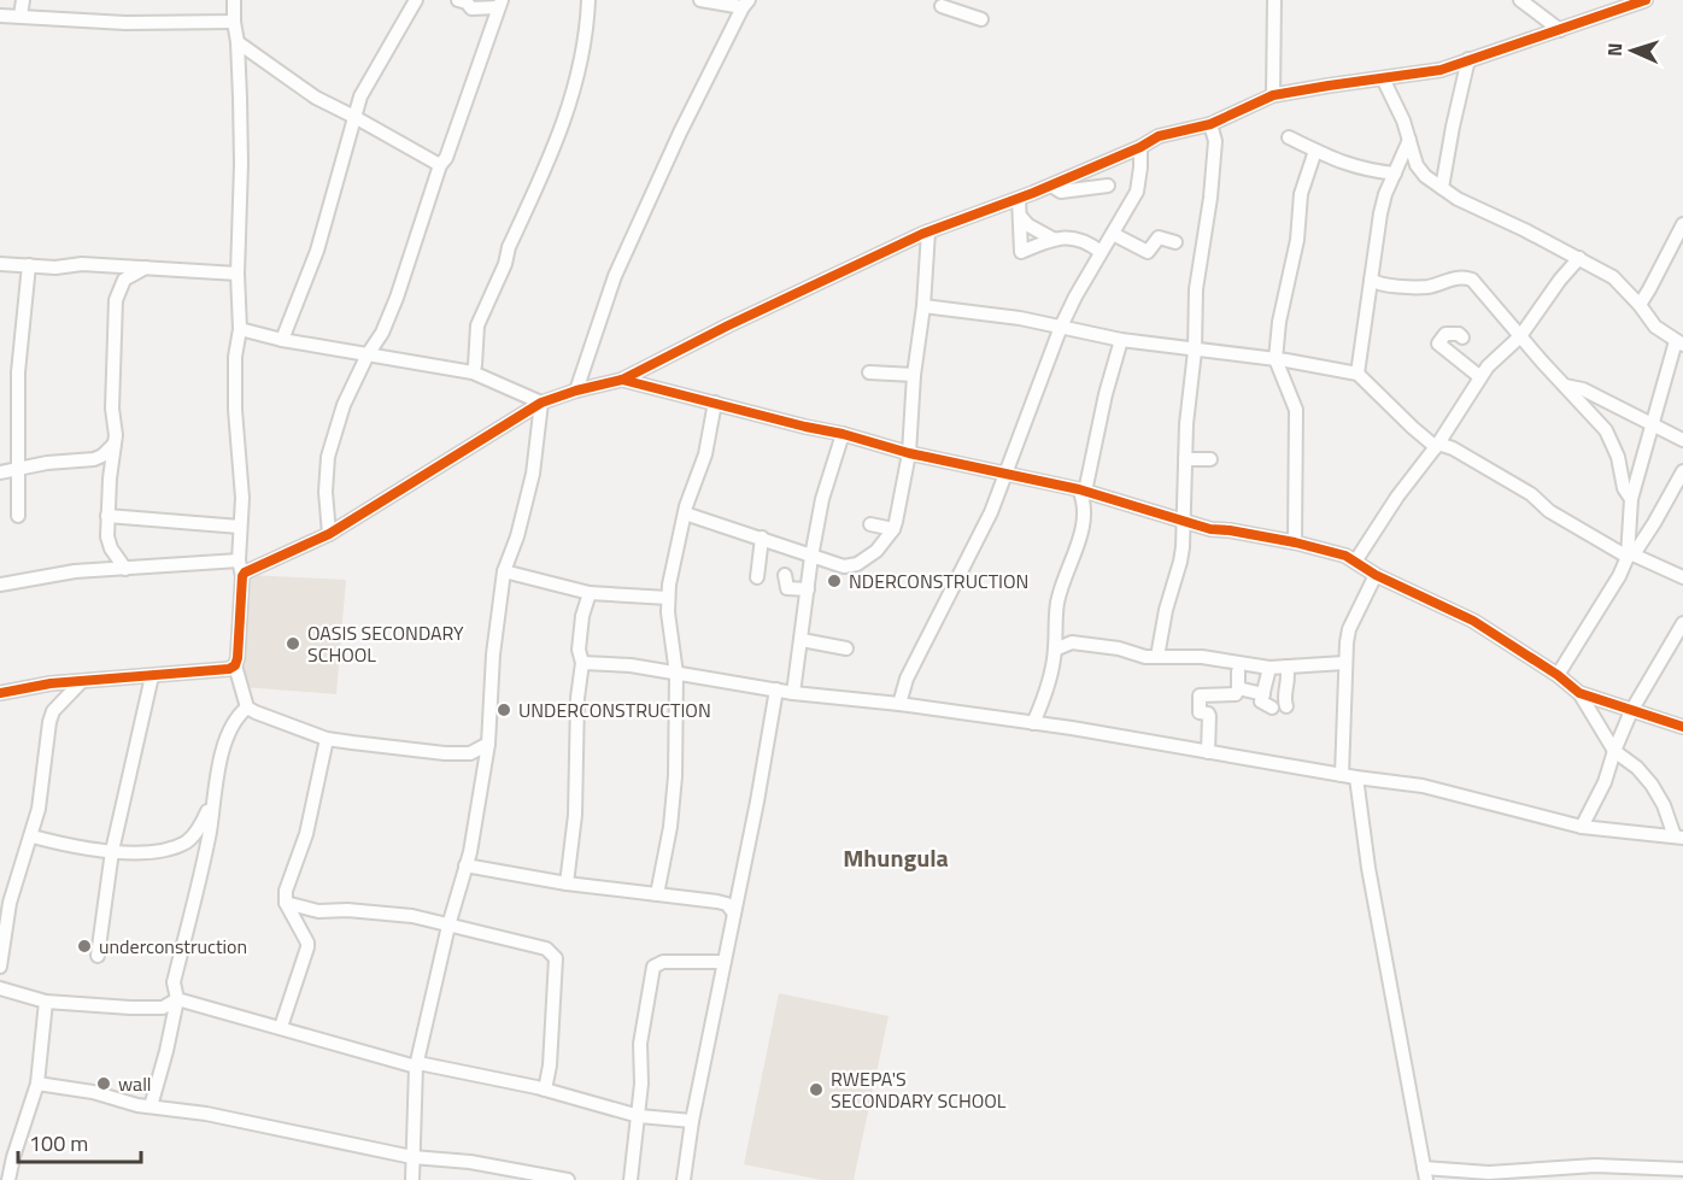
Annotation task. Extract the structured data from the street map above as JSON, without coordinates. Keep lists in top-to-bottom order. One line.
{"districts":["Mhungula"],"places":["NDERCONSTRUCTION","OASIS SECONDARY SCHOOL","UNDERCONSTRUCTION","underconstruction","wall","RWEPA'S SECONDARY SCHOOL"],"scale_bar":"100 m","north":"left"}
